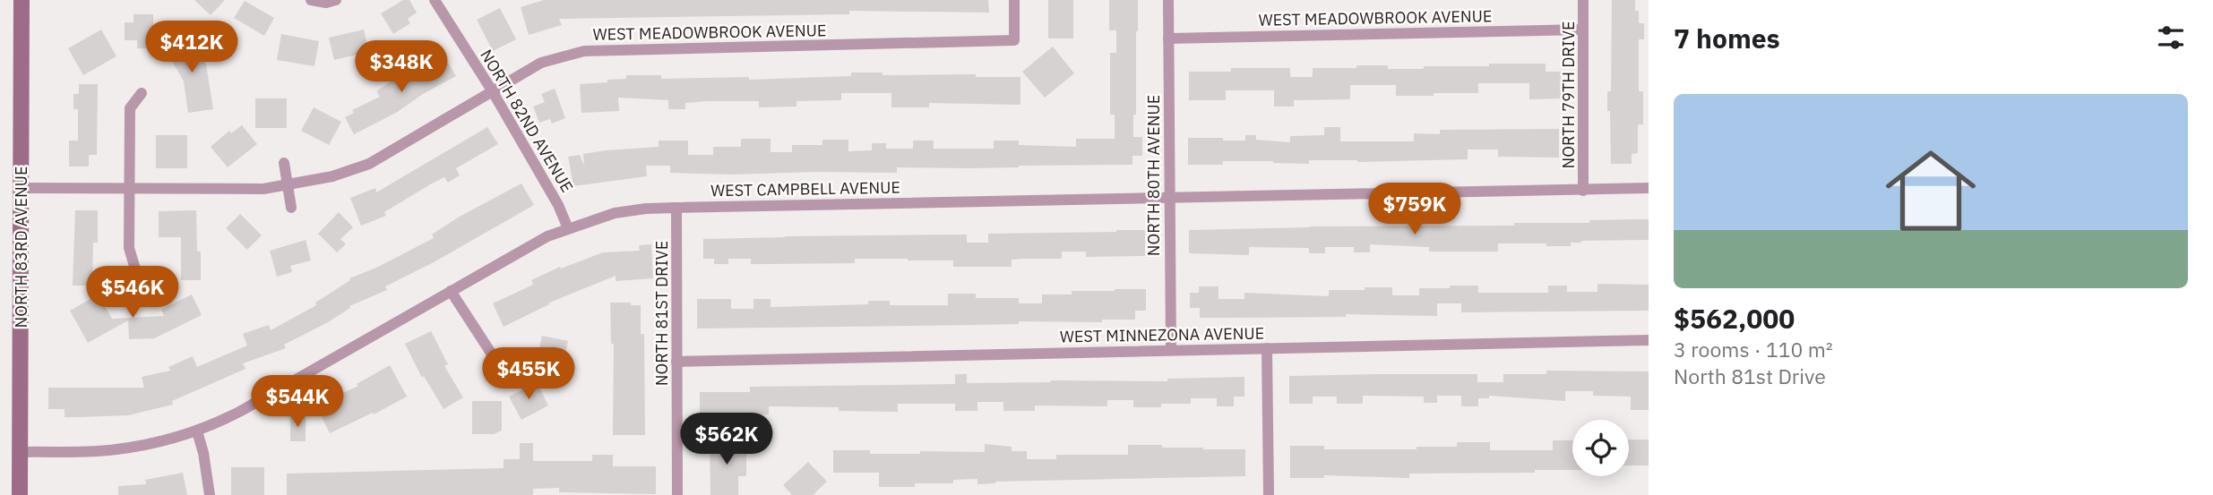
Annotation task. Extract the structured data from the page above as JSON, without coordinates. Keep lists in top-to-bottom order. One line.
{"streets":{"main road":["NORTH 83RD AVENUE"],"street":["WEST MEADOWBROOK AVENUE","NORTH 79TH DRIVE","NORTH 82ND AVENUE","NORTH 80TH AVENUE","WEST CAMPBELL AVENUE","NORTH 81ST DRIVE","WEST MINNEZONA AVENUE"]},"crossings":[["WEST MEADOWBROOK AVENUE","NORTH 79TH DRIVE"],["WEST MEADOWBROOK AVENUE","NORTH 82ND AVENUE"],["WEST MEADOWBROOK AVENUE","NORTH 80TH AVENUE"],["WEST MEADOWBROOK AVENUE","NORTH 83RD AVENUE"],["NORTH 79TH DRIVE","WEST CAMPBELL AVENUE"],["NORTH 82ND AVENUE","WEST CAMPBELL AVENUE"],["NORTH 80TH AVENUE","WEST CAMPBELL AVENUE"],["NORTH 80TH AVENUE","WEST MINNEZONA AVENUE"],["WEST CAMPBELL AVENUE","NORTH 83RD AVENUE"],["WEST CAMPBELL AVENUE","NORTH 81ST DRIVE"],["NORTH 81ST DRIVE","WEST MINNEZONA AVENUE"]],"page":{"heading":"7 homes","price":["$412K","$348K","$759K","$546K","$455K","$544K","$562K"],"list":[{"name":"$562,000","note":"3 rooms · 110 m² · North 81st Drive"}]}}
